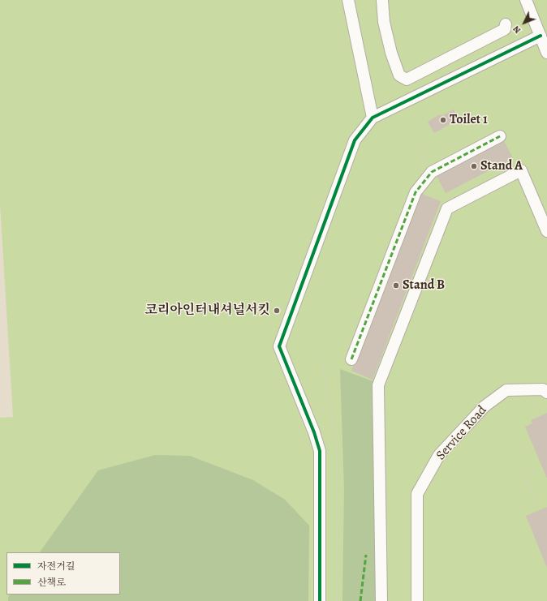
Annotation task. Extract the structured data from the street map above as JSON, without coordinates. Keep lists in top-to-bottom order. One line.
{"streets":{"street":["Service Road"]},"places":["Toilet 1","Stand A","Stand B","코리아인터내셔널서킷"],"legend":["자전거길","산책로"],"north":"bottom left"}
